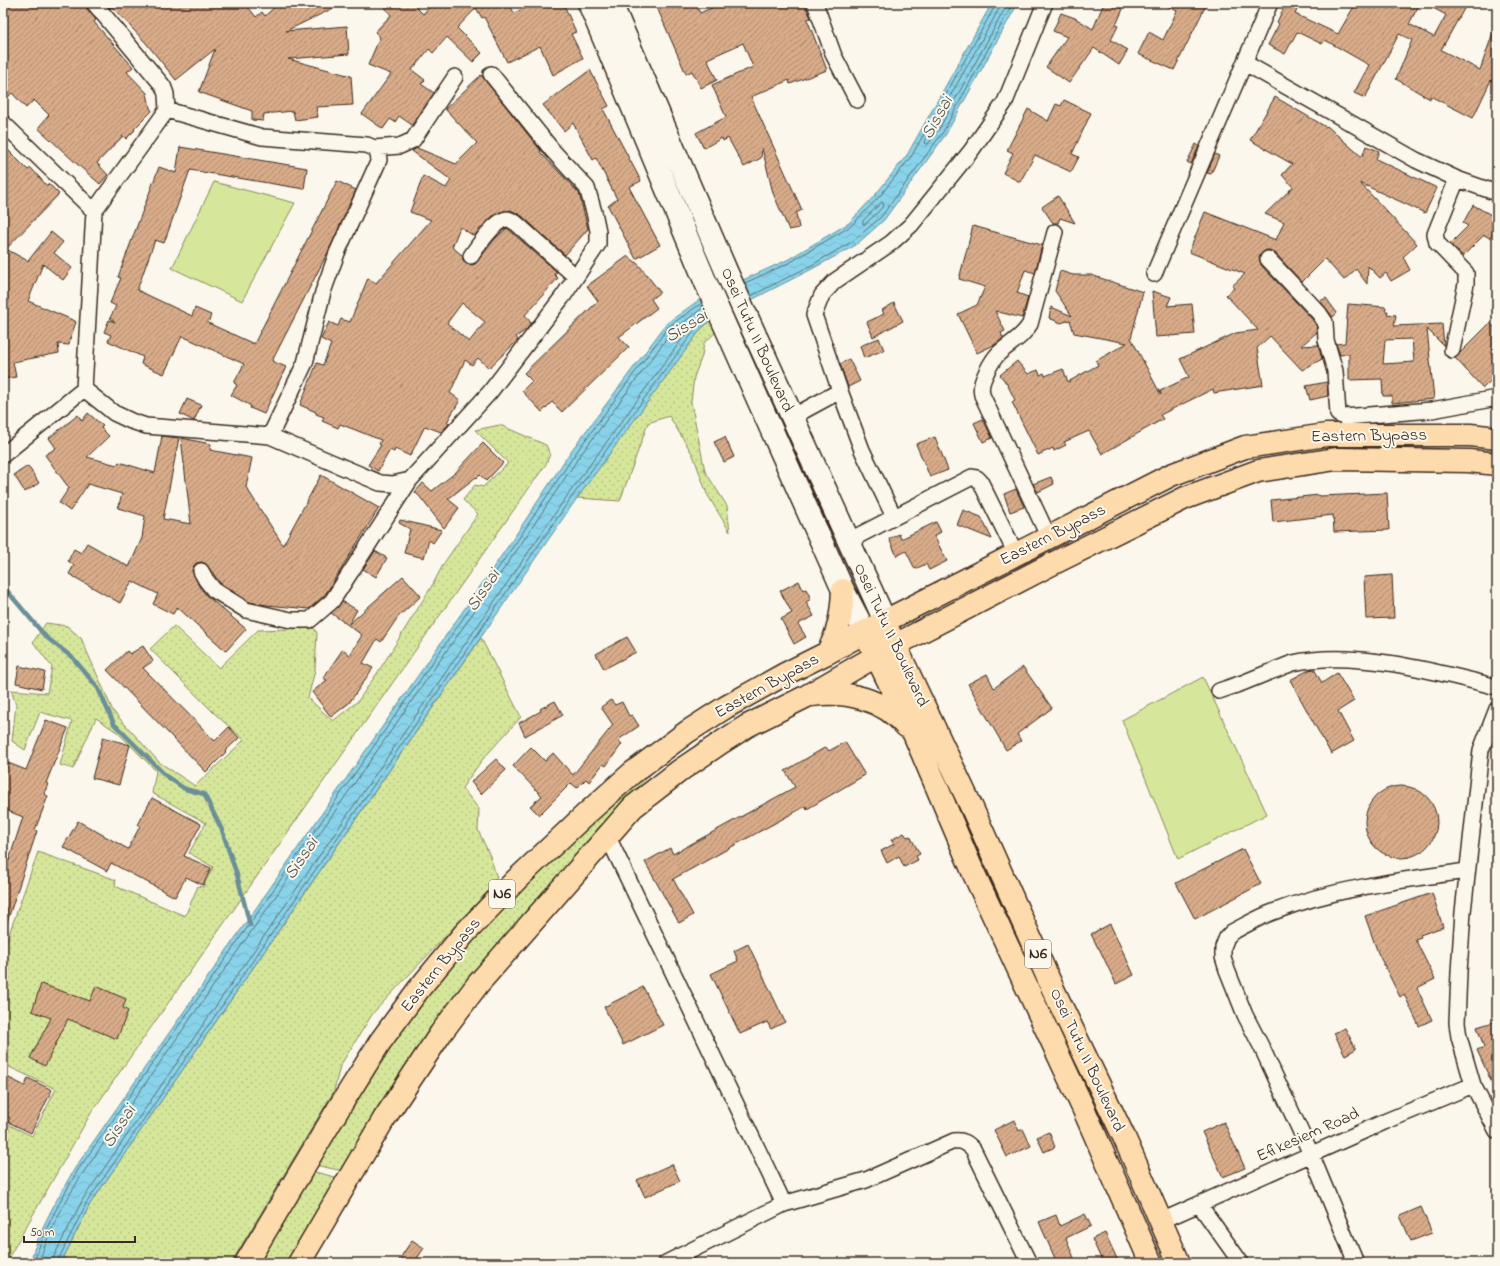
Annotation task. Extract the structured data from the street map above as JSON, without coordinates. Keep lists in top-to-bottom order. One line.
{"streets":{"highway":["Osei Tutu II Boulevard","Eastern Bypass","N6"],"street":["Efikesiem Road"]},"crossings":[["Osei Tutu II Boulevard","Eastern Bypass"],["Osei Tutu II Boulevard","Efikesiem Road"]],"water":["Sissai"],"scale_bar":"50 m"}
